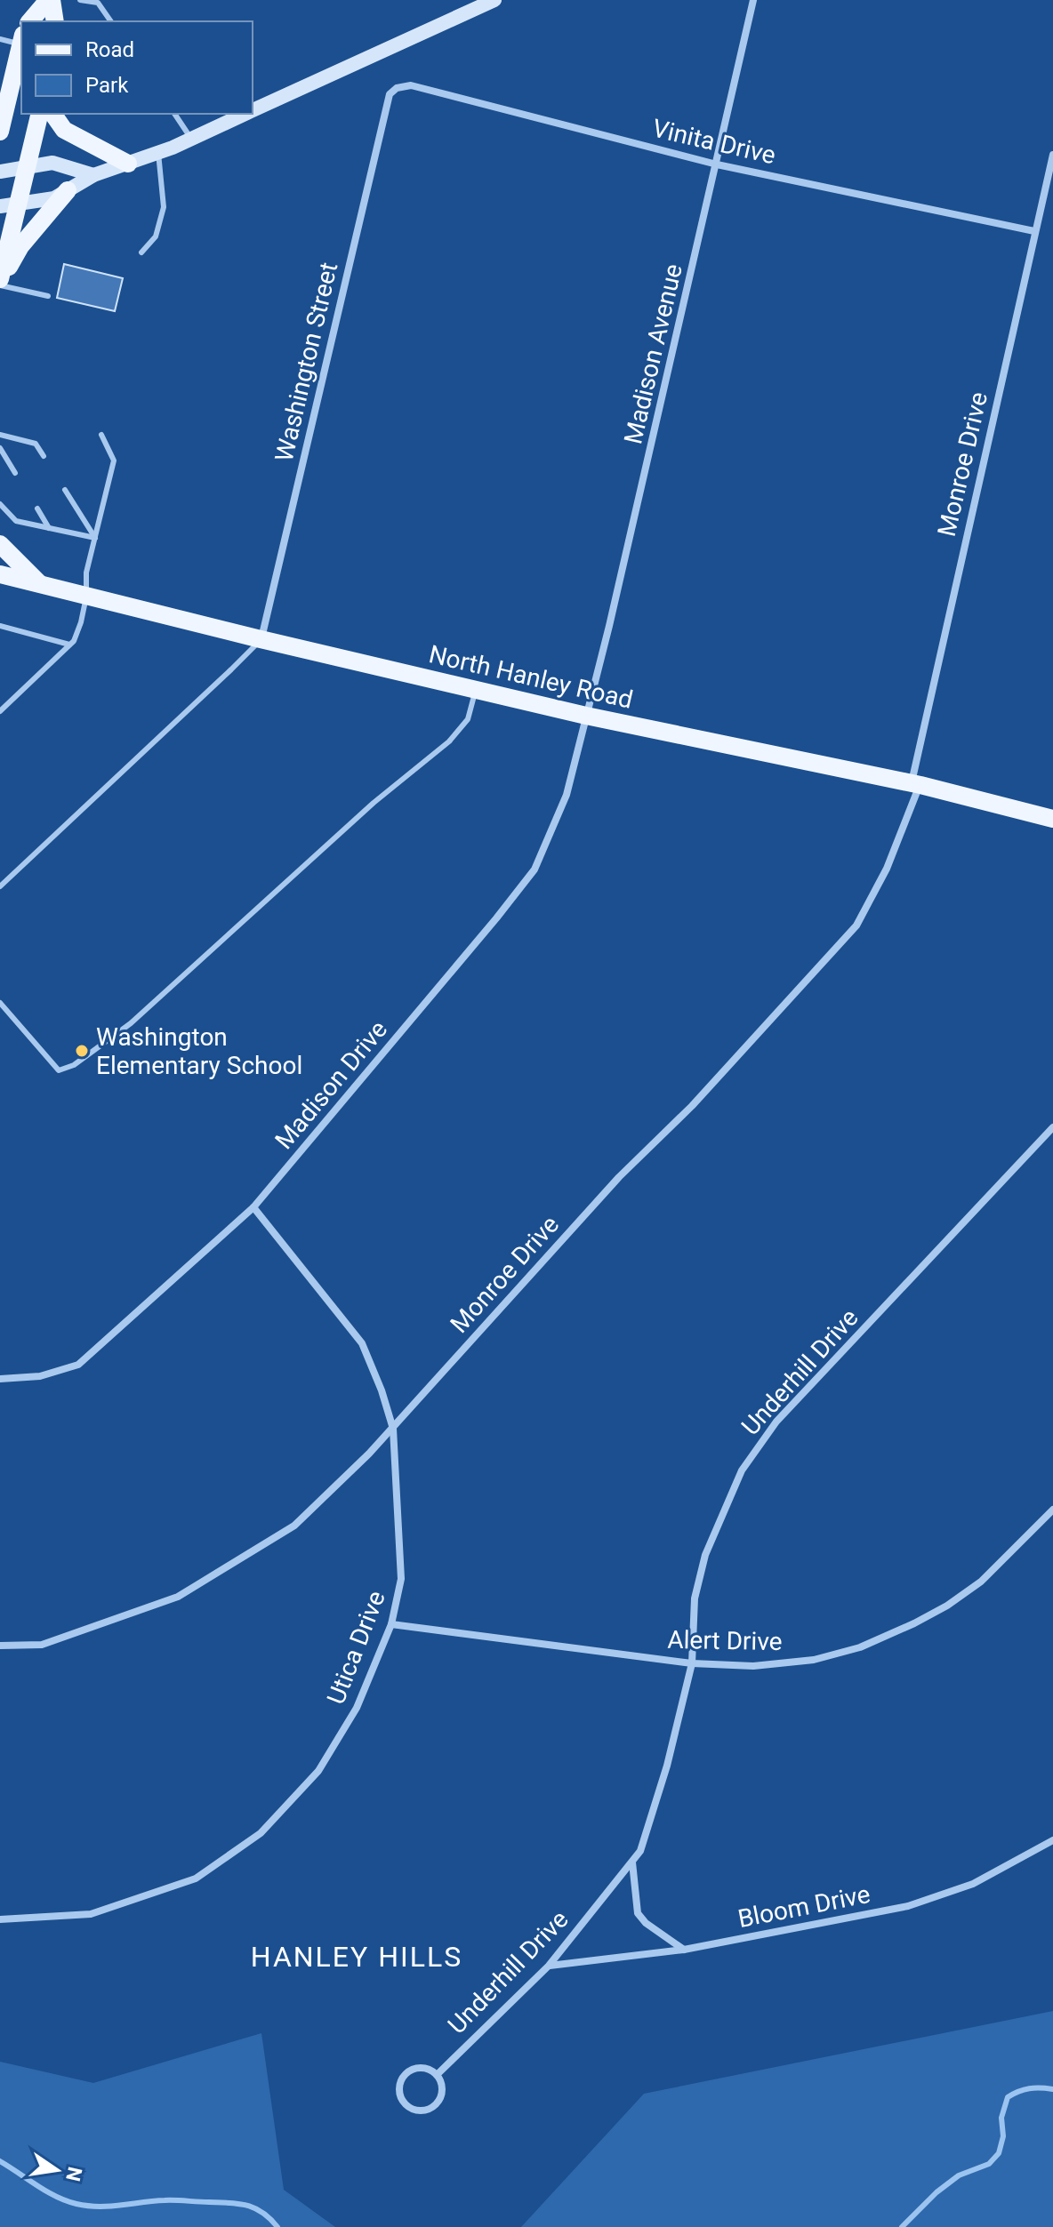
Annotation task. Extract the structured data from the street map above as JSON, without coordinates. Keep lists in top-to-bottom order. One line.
{"streets":{"main road":["North Hanley Road"],"street":["Vinita Drive","Madison Avenue","Washington Street","Monroe Drive","Madison Drive","Underhill Drive","Alert Drive","Utica Drive","Bloom Drive"]},"crossings":[["Vinita Drive","Madison Avenue"],["Vinita Drive","Washington Street"],["Vinita Drive","Monroe Drive"],["Madison Avenue","North Hanley Road"],["Madison Avenue","Madison Drive"],["Washington Street","North Hanley Road"],["Monroe Drive","North Hanley Road"],["Monroe Drive","Utica Drive"],["North Hanley Road","Madison Drive"],["Madison Drive","Utica Drive"],["Underhill Drive","Alert Drive"],["Underhill Drive","Bloom Drive"],["Alert Drive","Utica Drive"]],"districts":["HANLEY HILLS"],"places":["Washington Elementary School"],"legend":["Road","Park"],"north":"right"}
